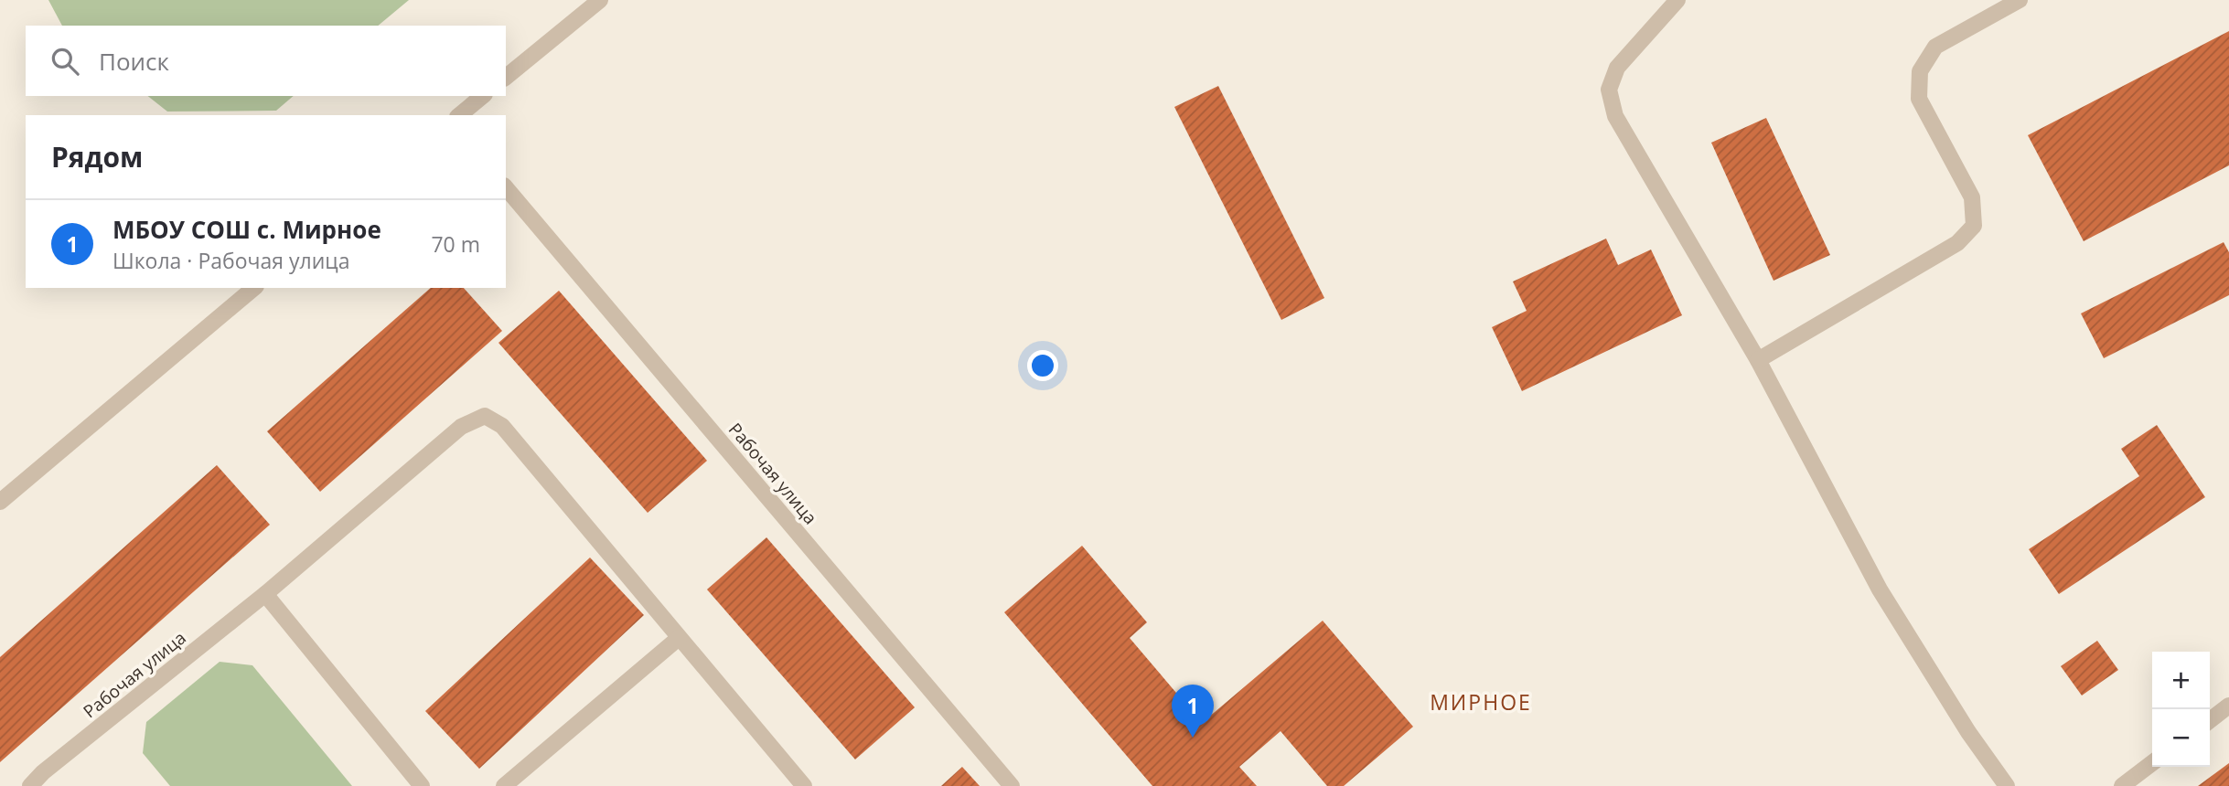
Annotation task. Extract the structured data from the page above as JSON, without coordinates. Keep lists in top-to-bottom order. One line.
{"streets":{"street":["Рабочая улица"]},"districts":["МИРНОЕ"],"page":{"search":"Поиск","heading":"Рядом","list":[{"mark":"1","name":"МБОУ СОШ с. Мирное","note":"Школа · Рабочая улица","value":"70 m"}],"map_buttons":["+","−"],"pins":"1"}}
